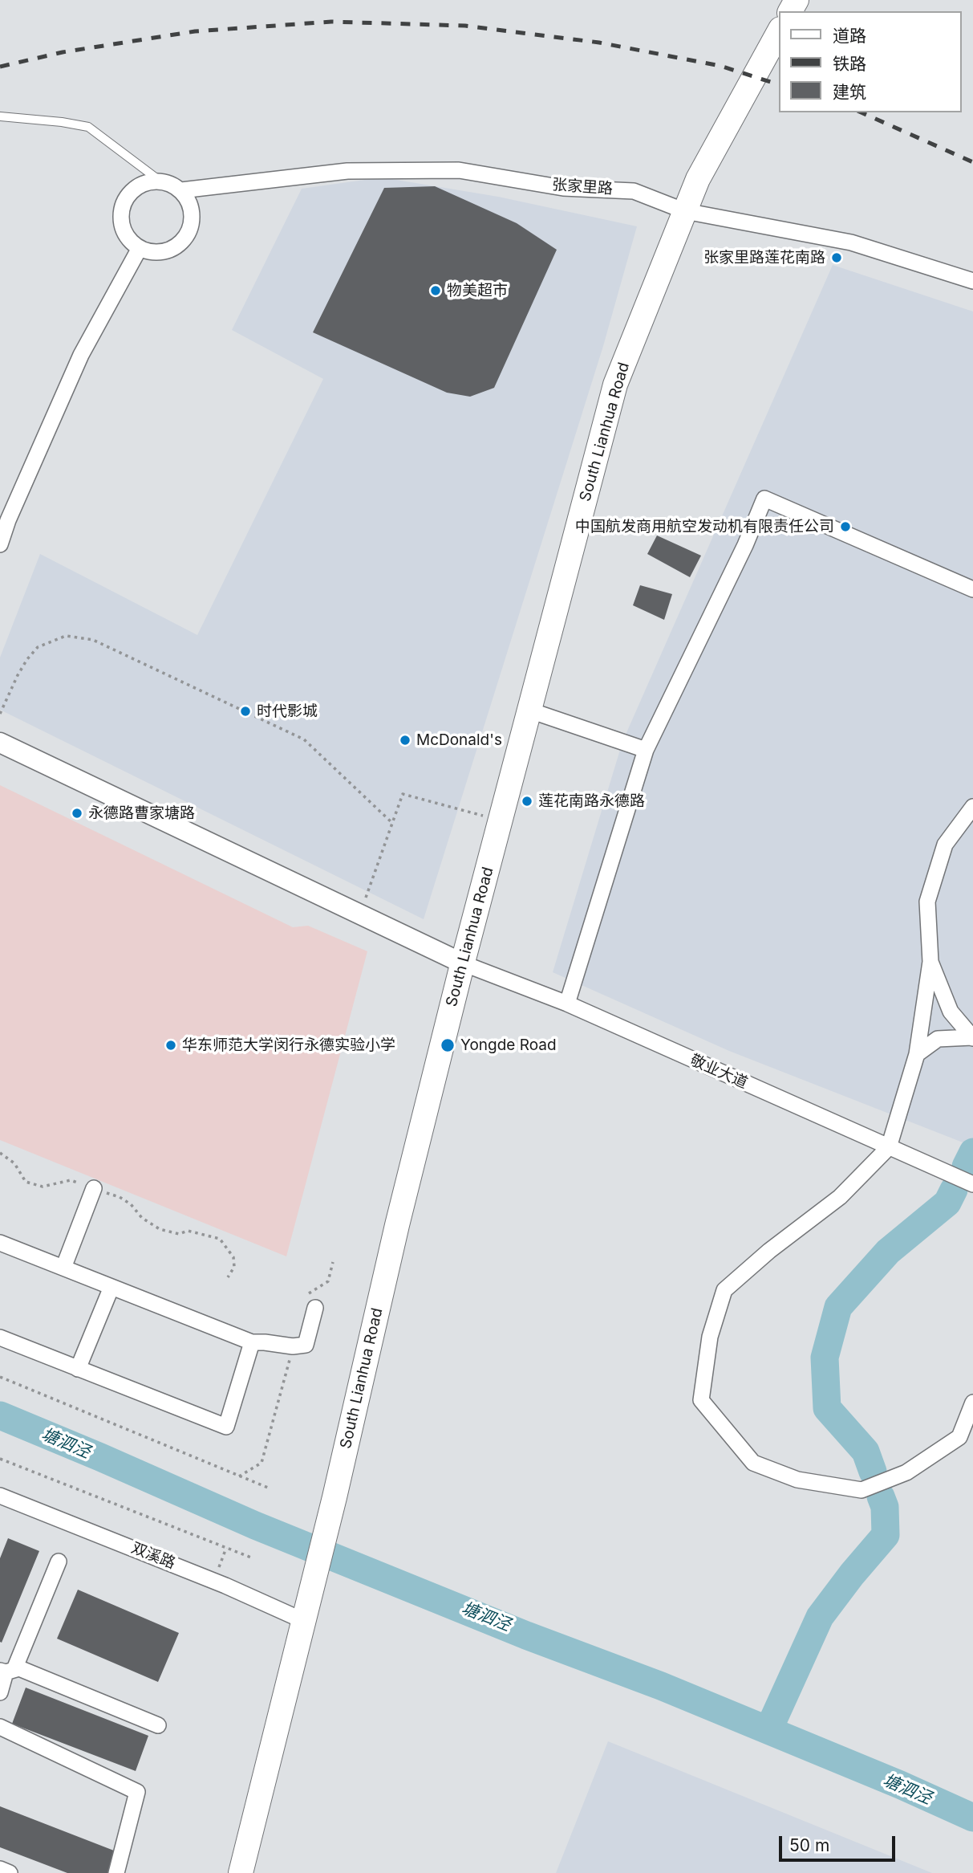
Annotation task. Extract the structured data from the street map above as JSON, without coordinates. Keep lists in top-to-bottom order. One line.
{"streets":{"main road":["South Lianhua Road"],"street":["张家里路","敬业大道","双溪路"]},"crossings":[["张家里路","South Lianhua Road"],["South Lianhua Road","敬业大道"],["South Lianhua Road","双溪路"]],"water":["塘泗泾"],"places":["张家里路莲花南路","物美超市","中国航发商用航空发动机有限责任公司","时代影城","McDonald's","莲花南路永德路","永德路曹家塘路","华东师范大学闵行永德实验小学","Yongde Road"],"legend":["道路","铁路","建筑"],"scale_bar":"50 m"}
